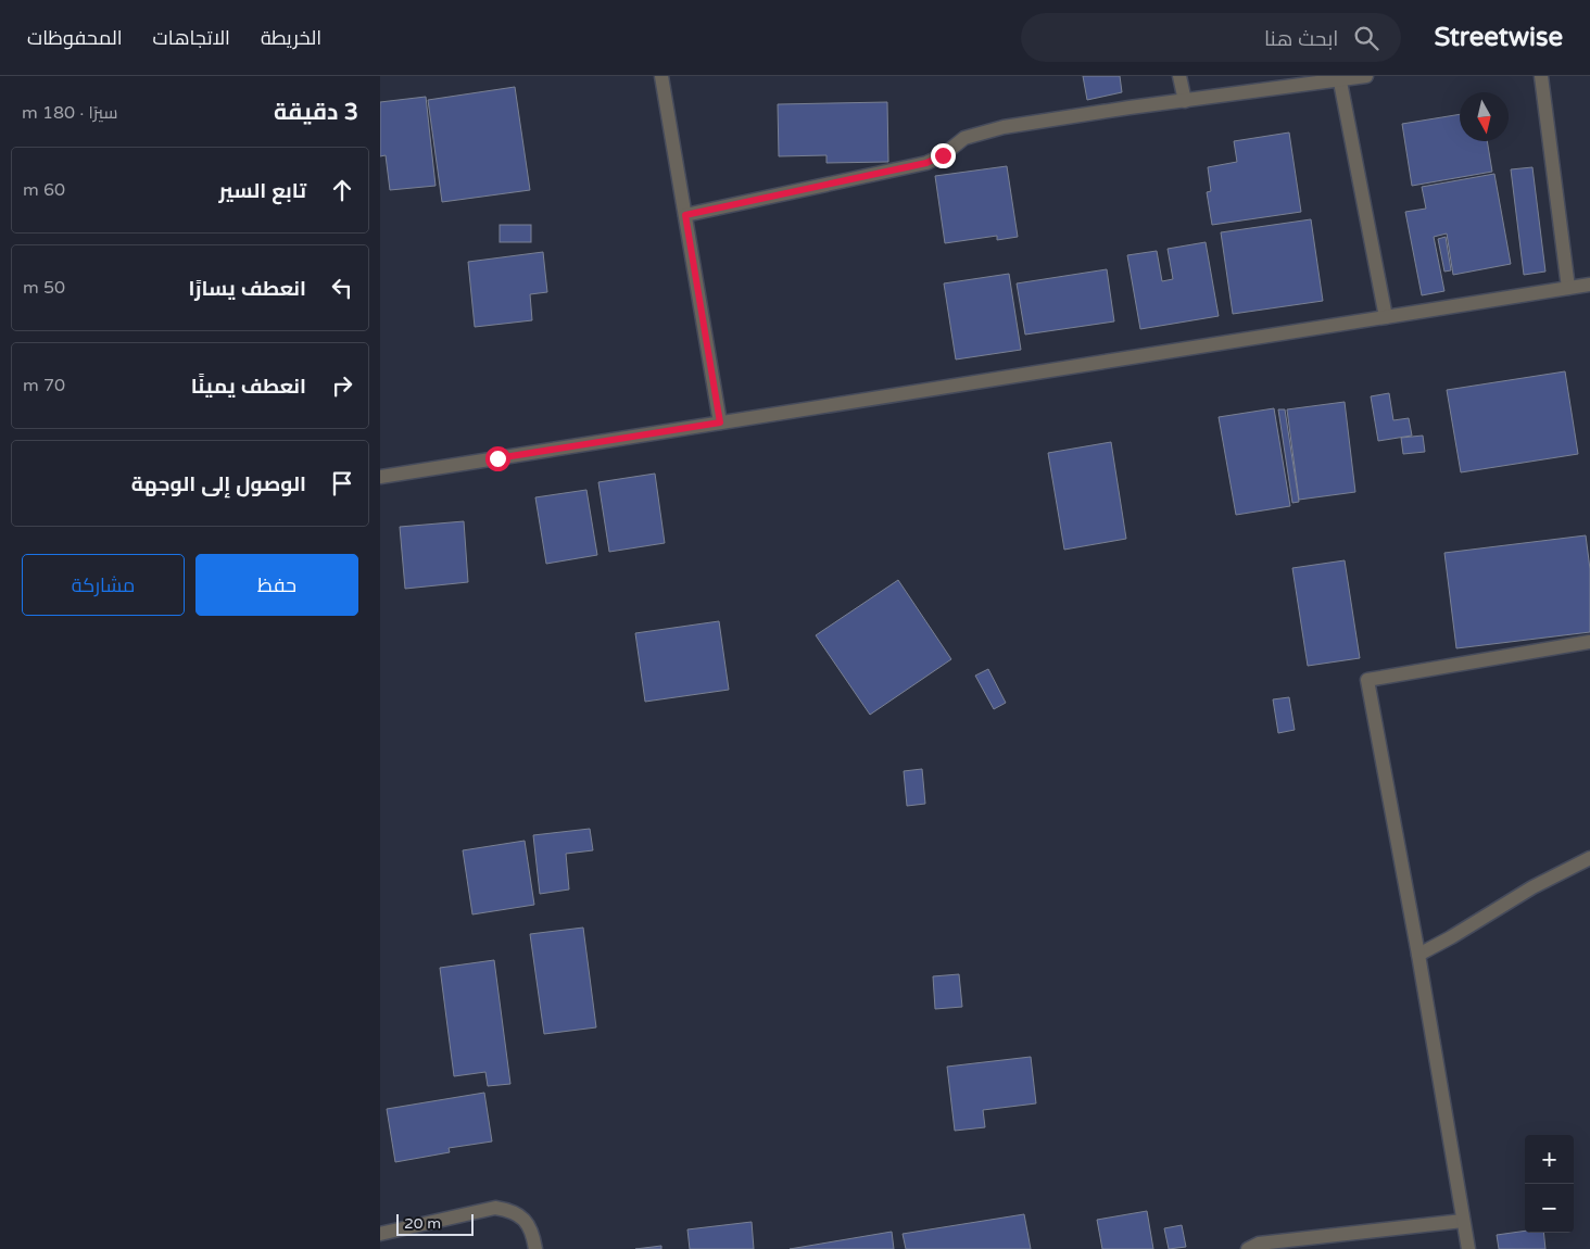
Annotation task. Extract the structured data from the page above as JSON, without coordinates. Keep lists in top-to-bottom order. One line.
{"scale_bar":"20 m","north":"bottom","page":{"header":"Streetwise","search":"ابحث هنا","nav":["الخريطة","الاتجاهات","المحفوظات"],"heading":["3 دقيقة","سيرًا · 180 m"],"list":[["تابع السير","60 m"],["انعطف يسارًا","50 m"],["انعطف يمينًا","70 m"],"الوصول إلى الوجهة"],"buttons":["حفظ","مشاركة"],"map_buttons":["+","−"],"scale":"20 m"}}
